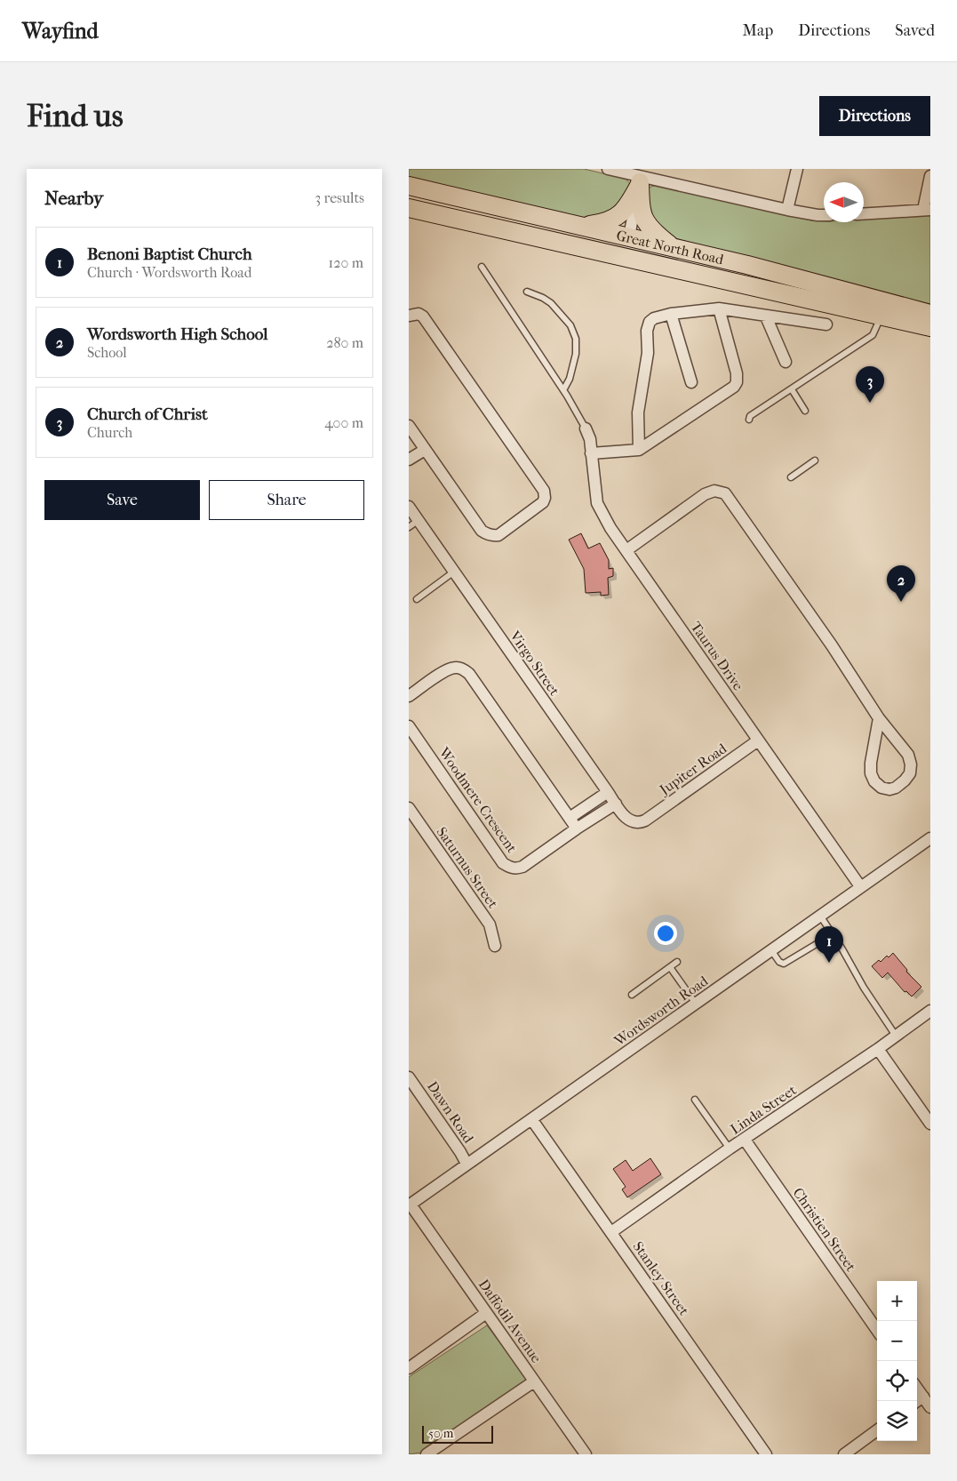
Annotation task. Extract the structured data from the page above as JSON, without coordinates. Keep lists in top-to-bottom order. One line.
{"streets":{"main road":["Great North Road"],"street":["Taurus Drive","Virgo Street","Jupiter Road","Woodmere Crescent","Saturnus Street","Wordsworth Road","Linda Street","Dawn Road","Christien Street","Stanley Street","Daffodil Avenue"]},"crossings":[["Taurus Drive","Jupiter Road"],["Taurus Drive","Wordsworth Road"],["Virgo Street","Jupiter Road"],["Virgo Street","Woodmere Crescent"],["Wordsworth Road","Dawn Road"],["Wordsworth Road","Stanley Street"],["Wordsworth Road","Daffodil Avenue"],["Linda Street","Christien Street"],["Linda Street","Stanley Street"]],"scale_bar":"50 m","north":"left","page":{"header":"Wayfind","nav":["Map","Directions","Saved"],"buttons":["Directions",["Save","Share"]],"title":"Find us","heading":["Nearby","3 results"],"list":[{"mark":"1","name":"Benoni Baptist Church","note":"Church · Wordsworth Road","value":"120 m"},{"mark":"2","name":"Wordsworth High School","note":"School","value":"280 m"},{"mark":"3","name":"Church of Christ","note":"Church","value":"400 m"}],"pins":["3","2","1"],"map_buttons":["+","−"],"scale":"50 m"}}
